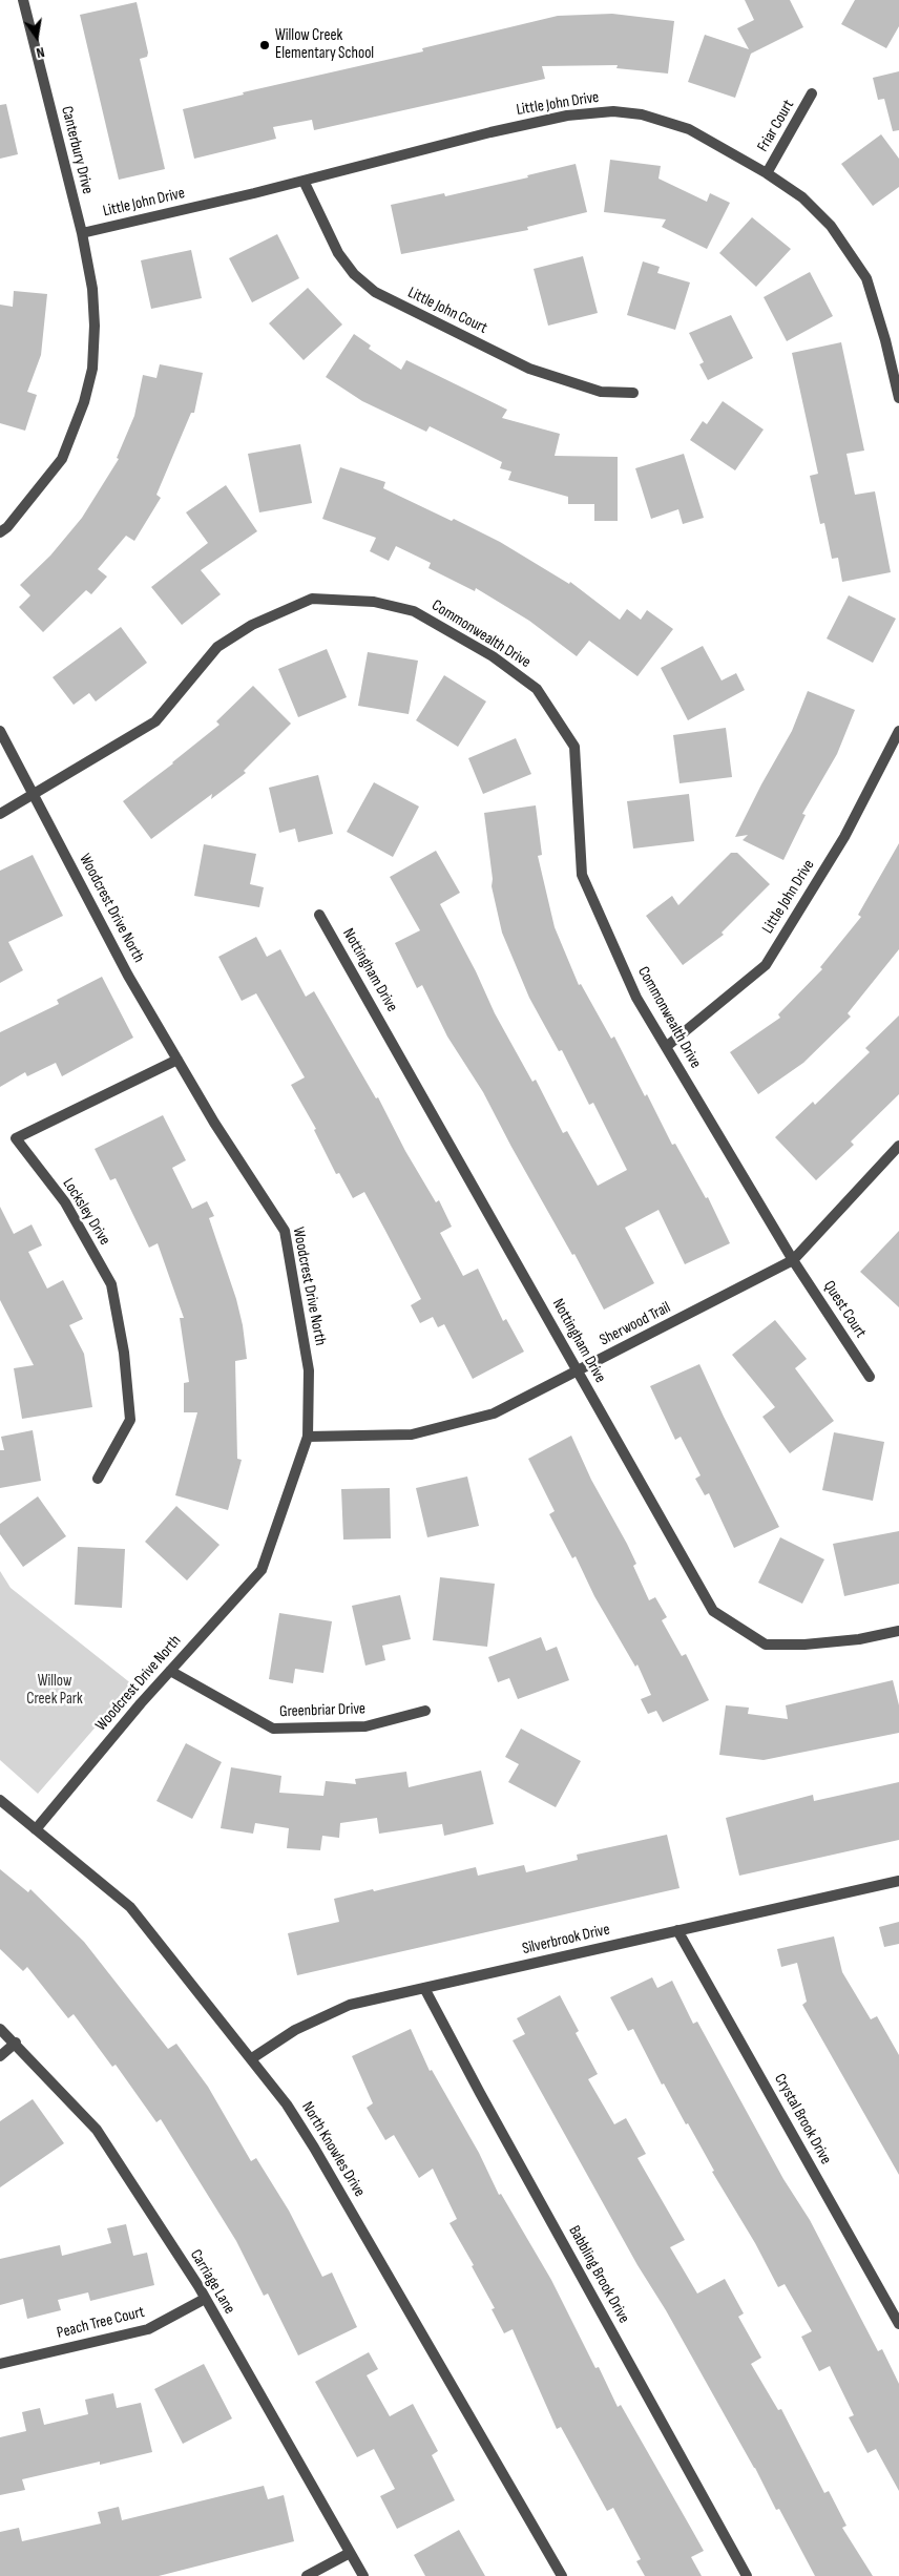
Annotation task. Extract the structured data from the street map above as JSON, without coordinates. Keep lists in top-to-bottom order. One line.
{"streets":{"street":["Little John Drive","Friar Court","Canterbury Drive","Little John Court","Commonwealth Drive","Woodcrest Drive North","Nottingham Drive","Locksley Drive","Quest Court","Sherwood Trail","Greenbriar Drive","Silverbrook Drive","Crystal Brook Drive","North Knowles Drive","Babbling Brook Drive","Carriage Lane","Peach Tree Court"]},"crossings":[["Little John Drive","Friar Court"],["Little John Drive","Canterbury Drive"],["Little John Drive","Little John Court"],["Little John Drive","Commonwealth Drive"],["Commonwealth Drive","Woodcrest Drive North"],["Commonwealth Drive","Quest Court"],["Commonwealth Drive","Sherwood Trail"],["Woodcrest Drive North","Locksley Drive"],["Woodcrest Drive North","Sherwood Trail"],["Woodcrest Drive North","Greenbriar Drive"],["Woodcrest Drive North","North Knowles Drive"],["Nottingham Drive","Sherwood Trail"],["Quest Court","Sherwood Trail"],["Silverbrook Drive","Crystal Brook Drive"],["Silverbrook Drive","North Knowles Drive"],["Silverbrook Drive","Babbling Brook Drive"],["Carriage Lane","Peach Tree Court"]],"parks":["Willow Creek Park"],"places":["Willow Creek Elementary School"],"north":"bottom"}
